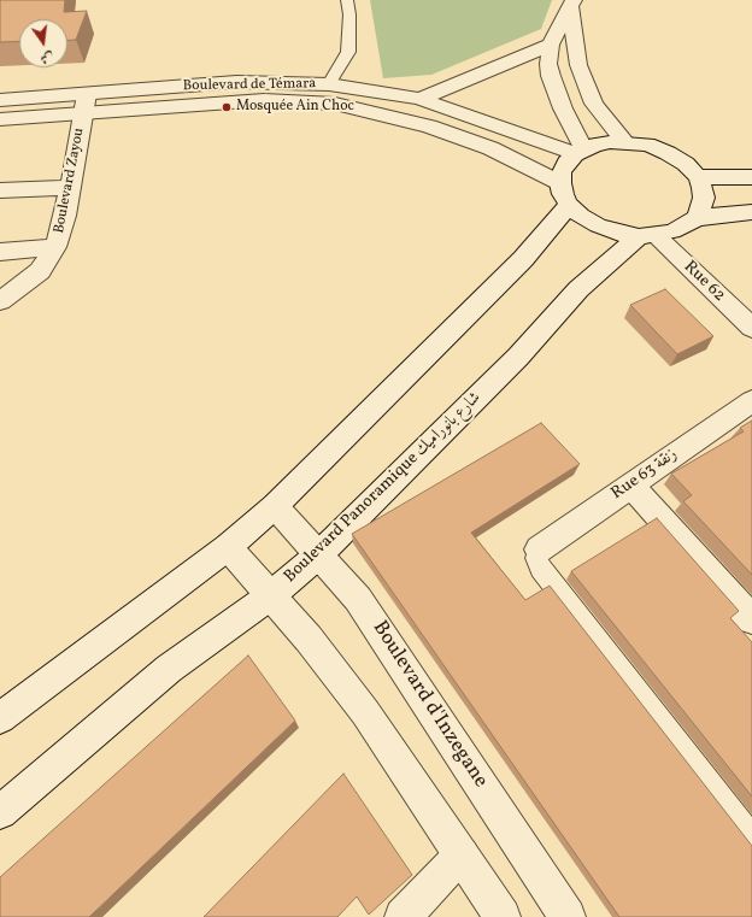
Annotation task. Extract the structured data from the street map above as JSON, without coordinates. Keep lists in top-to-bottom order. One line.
{"streets":{"street":["Boulevard de Témara","Boulevard Zayou","Rue 62","Rue 63 زنقة","Boulevard Panoramique شارع بانوراميك","Boulevard d'Inzegane"]},"crossings":[["Boulevard de Témara","Boulevard Zayou"],["Boulevard de Témara","Rue 62"],["Boulevard de Témara","Boulevard Panoramique شارع بانوراميك"],["Rue 62","Boulevard Panoramique شارع بانوراميك"],["Boulevard Panoramique شارع بانوراميك","Boulevard d'Inzegane"]],"places":["Mosquée Ain Choc"],"north":"bottom"}
